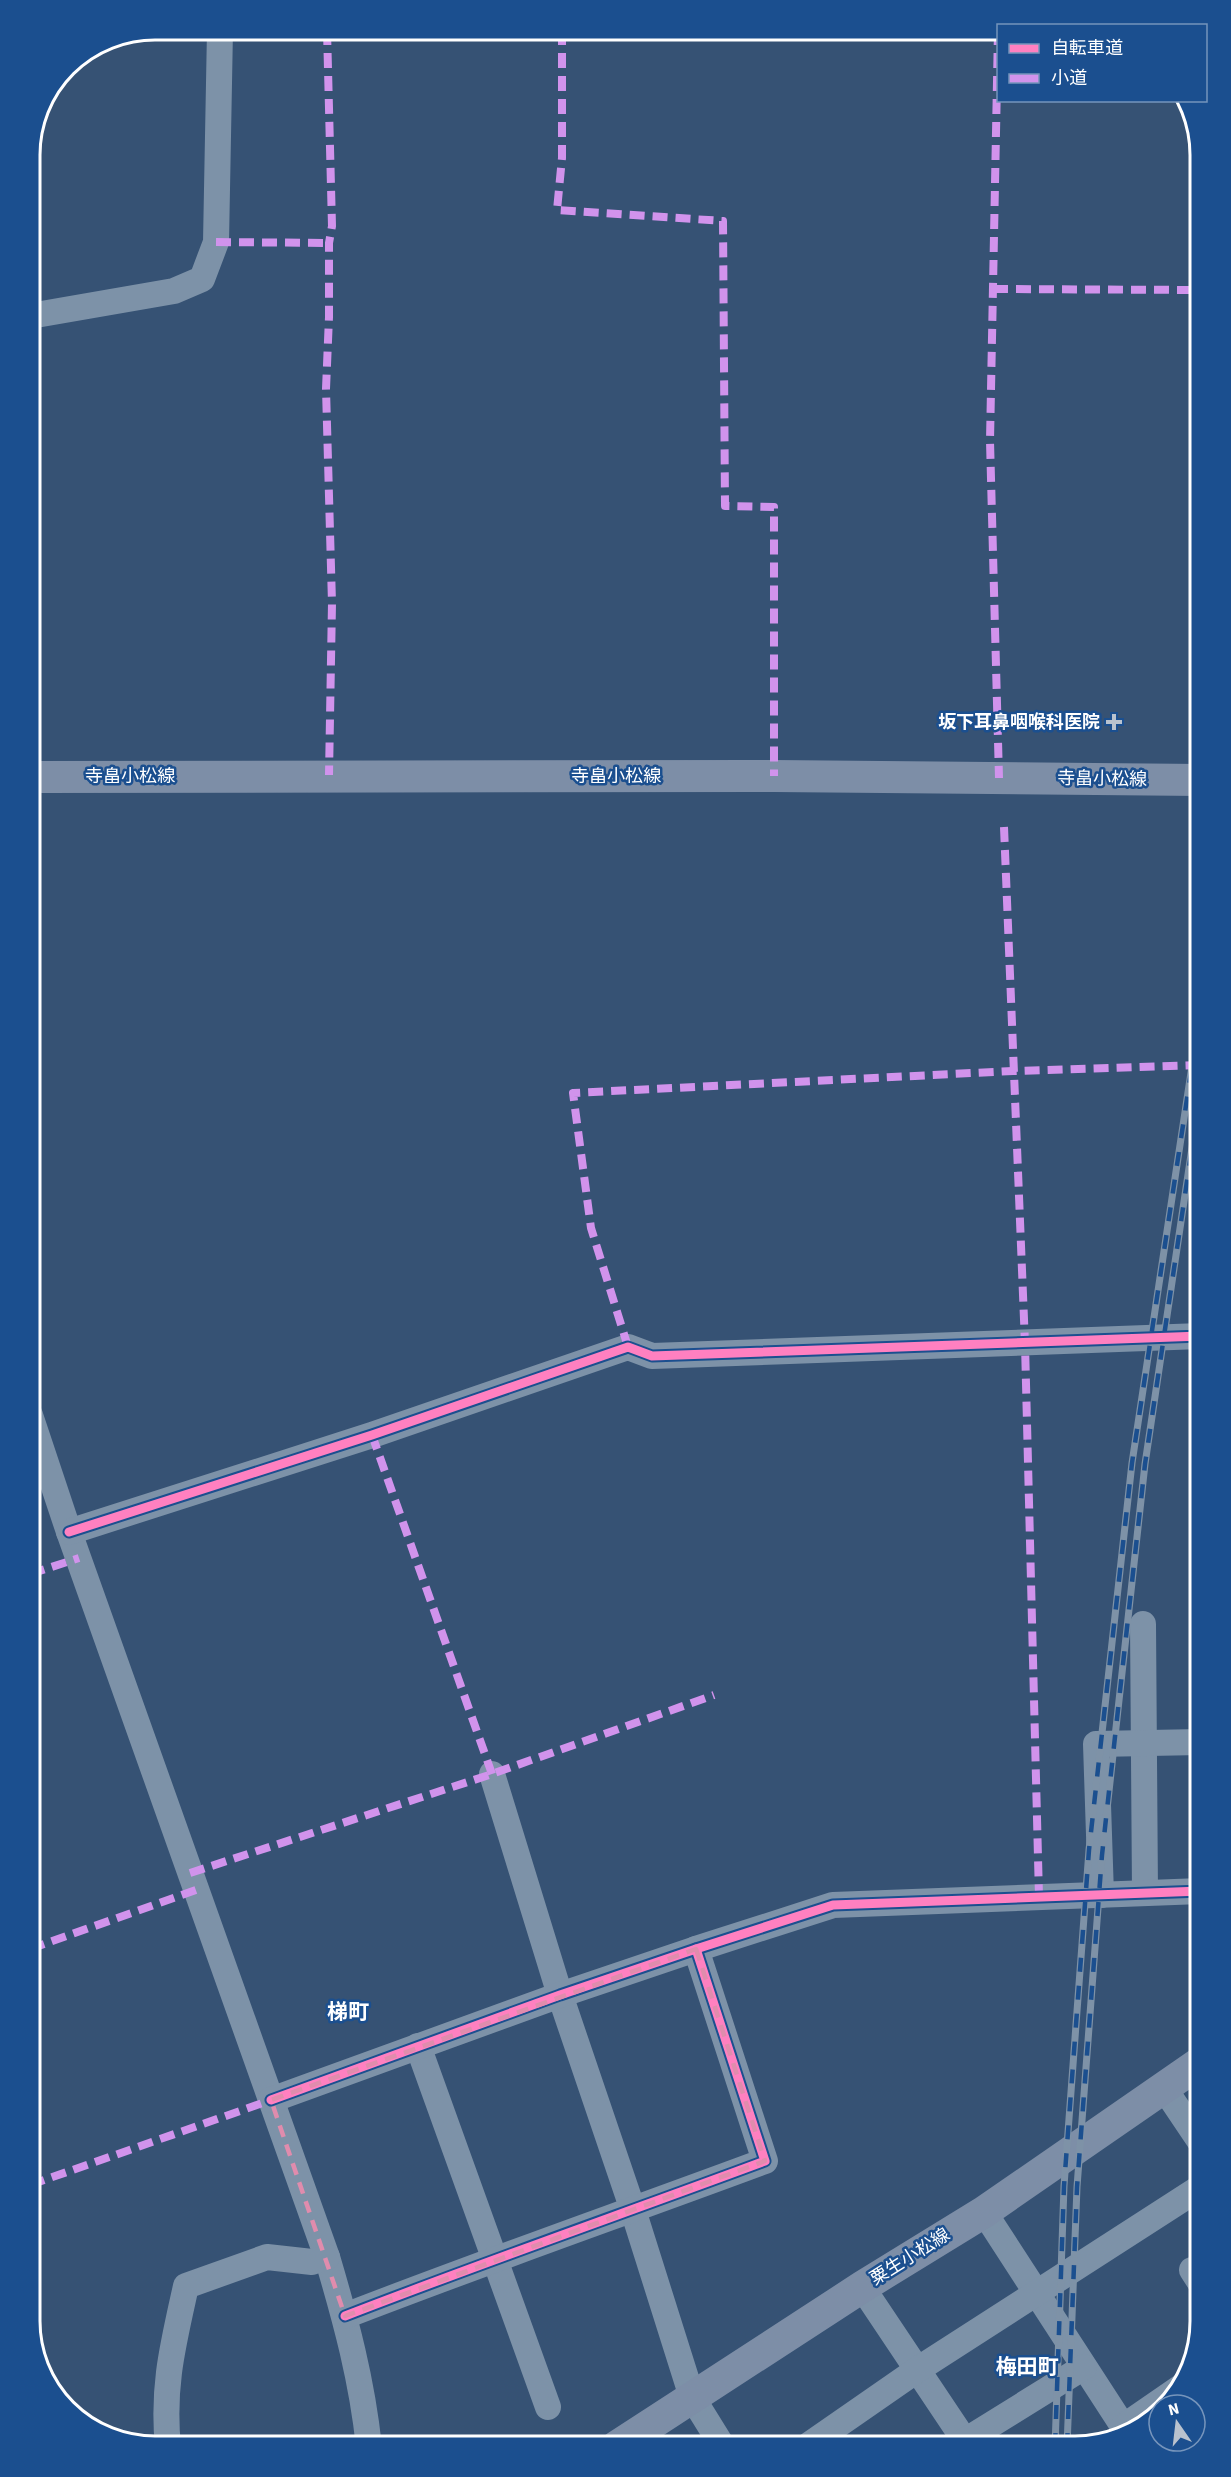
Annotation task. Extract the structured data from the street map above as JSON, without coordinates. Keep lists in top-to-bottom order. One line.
{"streets":{"main road":["寺畠小松線","粟生小松線"]},"districts":["梯町","梅田町"],"places":{"health":["坂下耳鼻咽喉科医院"]},"legend":["自転車道","小道"],"north":"top"}
